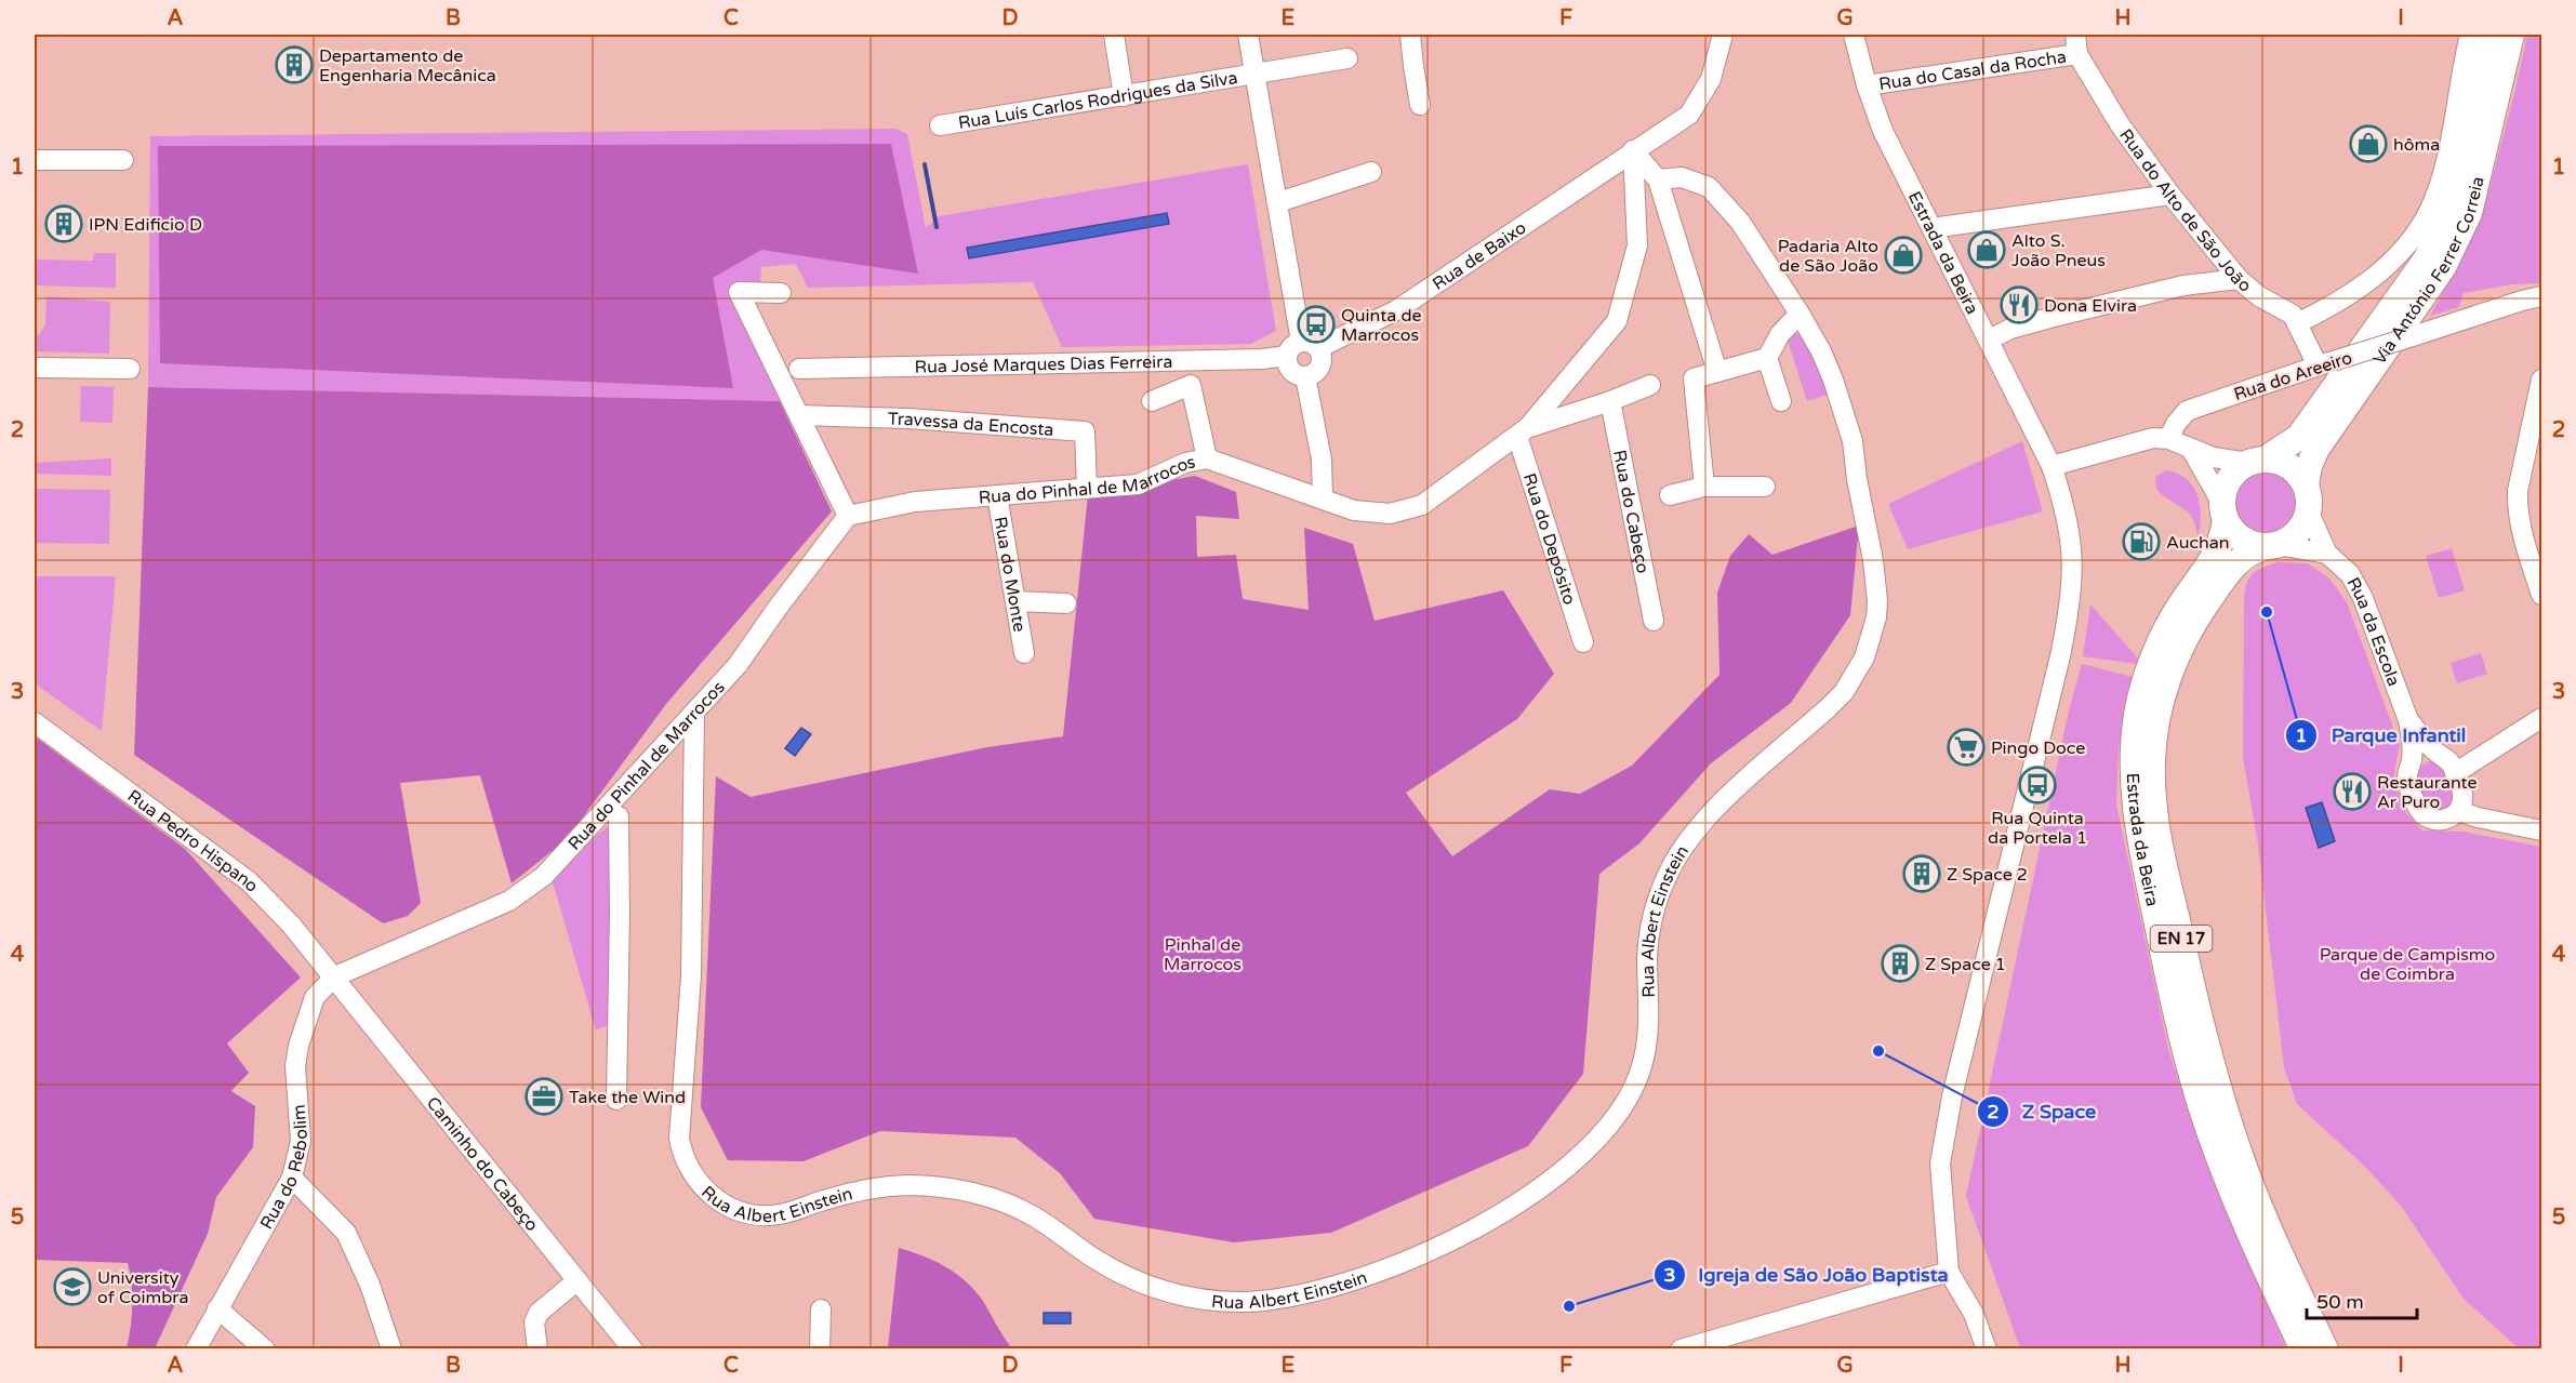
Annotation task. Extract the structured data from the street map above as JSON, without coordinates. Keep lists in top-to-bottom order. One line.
{"streets":{"main road":["Estrada da Beira","Via António Ferrer Correia","EN 17"],"street":["Rua do Casal da Rocha","Rua Luís Carlos Rodrigues da Silva","Rua do Alto de São João","Rua de Baixo","Rua José Marques Dias Ferreira","Rua do Areeiro","Travessa da Encosta","Rua do Pinhal de Marrocos","Rua do Cabeço","Rua do Depósito","Rua do Monte","Rua da Escola","Rua Pedro Hispano","Rua Albert Einstein","Caminho do Cabeço","Rua do Rebolim"]},"crossings":[["Rua do Casal da Rocha","Rua do Alto de São João"],["Rua do Casal da Rocha","Estrada da Beira"],["Rua do Alto de São João","Via António Ferrer Correia"],["Rua do Alto de São João","Rua do Areeiro"],["Estrada da Beira","Via António Ferrer Correia"],["Estrada da Beira","Rua da Escola"],["Rua de Baixo","Rua José Marques Dias Ferreira"],["Rua de Baixo","Rua do Pinhal de Marrocos"],["Via António Ferrer Correia","Rua da Escola"],["Travessa da Encosta","Rua do Pinhal de Marrocos"],["Rua do Pinhal de Marrocos","Rua do Depósito"],["Rua do Pinhal de Marrocos","Rua do Monte"],["Rua do Pinhal de Marrocos","Rua Pedro Hispano"],["Rua do Pinhal de Marrocos","Rua Albert Einstein"],["Rua do Pinhal de Marrocos","Caminho do Cabeço"],["Rua do Pinhal de Marrocos","Rua do Rebolim"],["Rua Pedro Hispano","Caminho do Cabeço"],["Rua Pedro Hispano","Rua do Rebolim"],["Caminho do Cabeço","Rua do Rebolim"]],"parks":["Pinhal de Marrocos","Parque de Campismo de Coimbra"],"places":{"building":["Departamento de Engenharia Mecânica","IPN Edificio D","Z Space 2","Z Space 1"],"shop":["hôma","Alto S. João Pneus","Padaria Alto de São João"],"restaurant":["Dona Elvira","Restaurante Ar Puro"],"bus stop":["Quinta de Marrocos","Rua Quinta da Portela 1"],"fuel station":["Auchan"],"other":["Parque Infantil","Z Space","Igreja de São João Baptista"],"supermarket":["Pingo Doce"],"office":["Take the Wind"],"school or university":["University of Coimbra"]},"scale_bar":"50 m","grid":{"columns":["A","B","C","D","E","F","G","H","I"],"rows":["1","2","3","4","5"]}}
